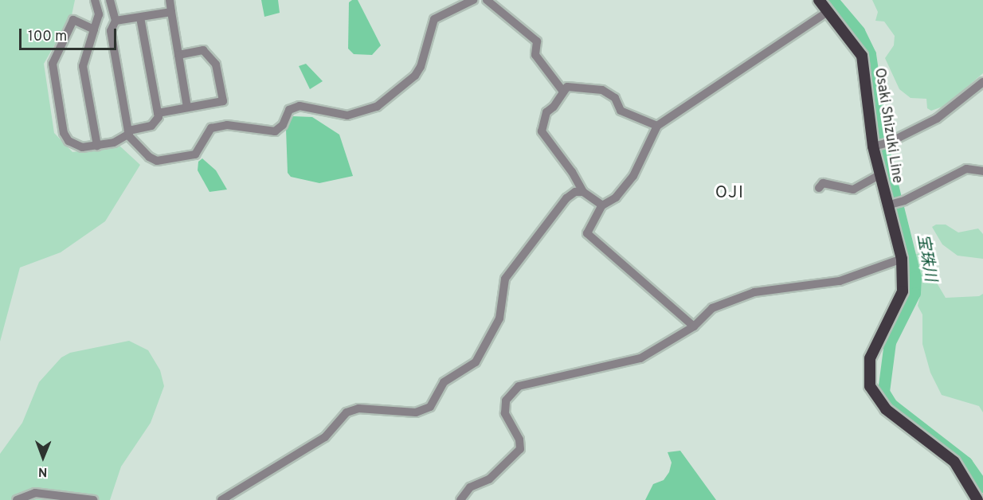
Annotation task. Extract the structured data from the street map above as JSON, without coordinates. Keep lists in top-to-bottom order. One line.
{"streets":{"main road":["Osaki Shizuki Line"]},"districts":["OJI"],"water":["宝珠川"],"scale_bar":"100 m","north":"bottom"}
